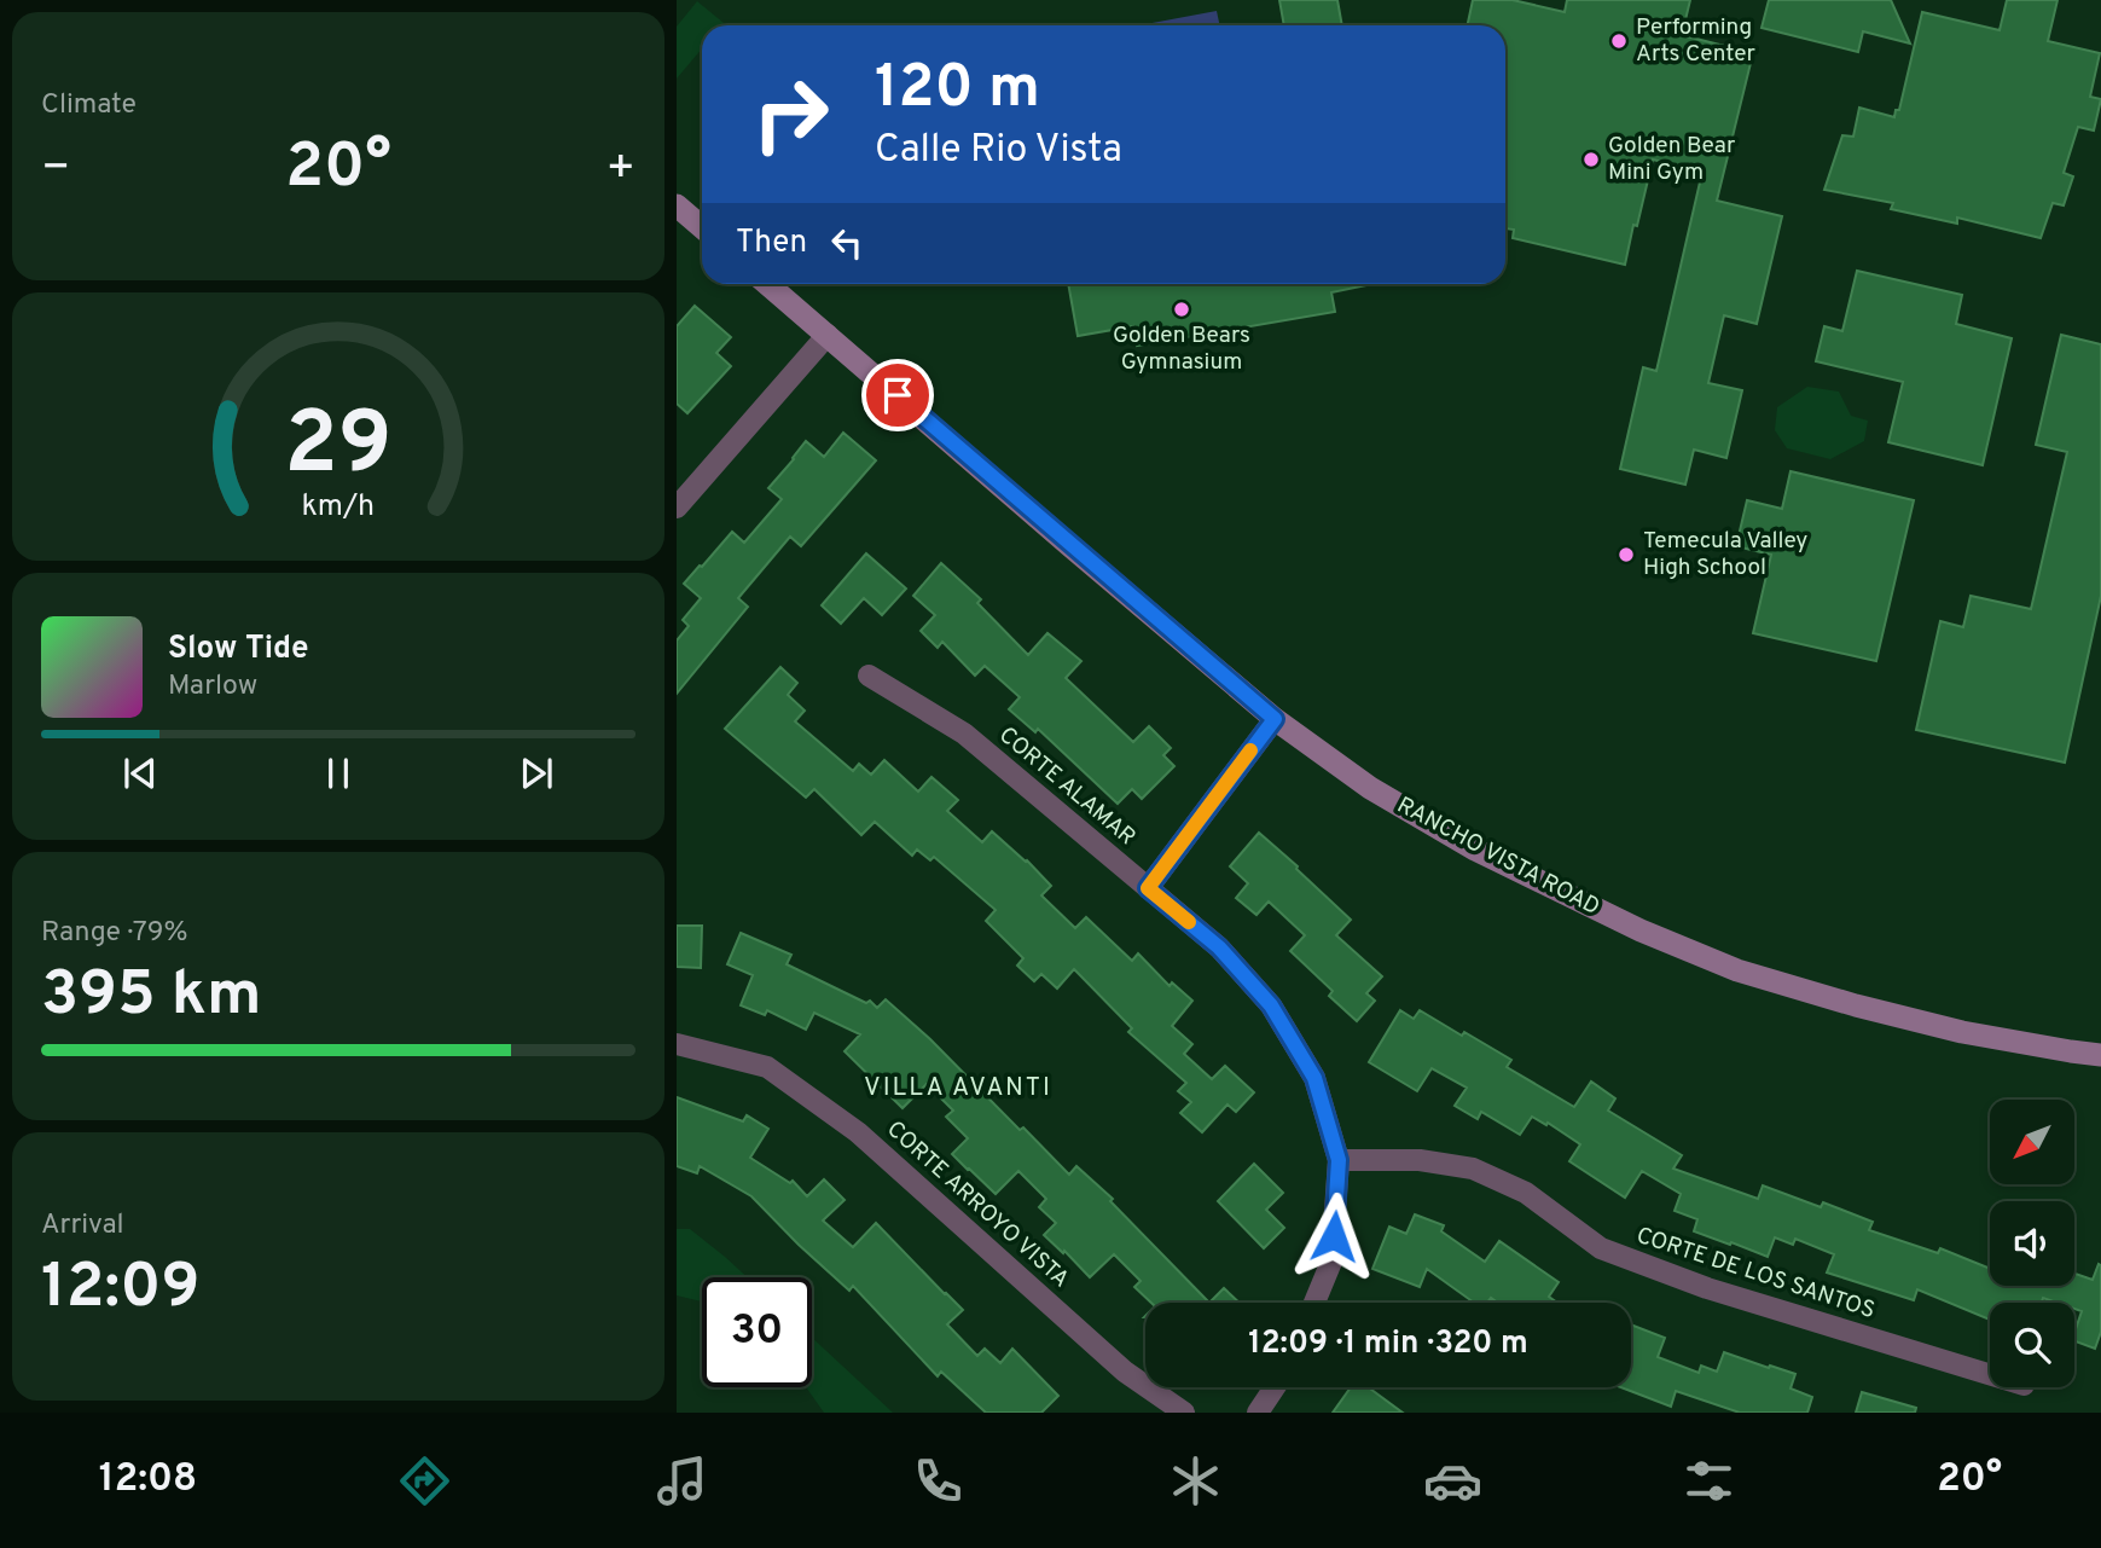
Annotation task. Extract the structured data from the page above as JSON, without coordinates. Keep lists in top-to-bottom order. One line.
{"streets":{"main road":["RANCHO VISTA ROAD"],"street":["CORTE ALAMAR","CORTE ARROYO VISTA","CORTE DE LOS SANTOS"]},"crossings":[["CORTE ALAMAR","CORTE DE LOS SANTOS"]],"districts":["VILLA AVANTI"],"places":["Performing Arts Center","Golden Bear Mini Gym","Golden Bears Gymnasium","Temecula Valley High School"],"north":"bottom left","page":{"tile":["Climate",["Range · 79%","395 km"],["Arrival","12:09"]],"turn":["120 m","Calle Rio Vista"],"heat":["−","20°","+"],"then":"Then","song":["Slow Tide","Marlow"],"limit":"30","trip":"12:09 · 1 min · 320 m","tabs":["12:08","20°"],"gauge":["29","km/h"]}}
